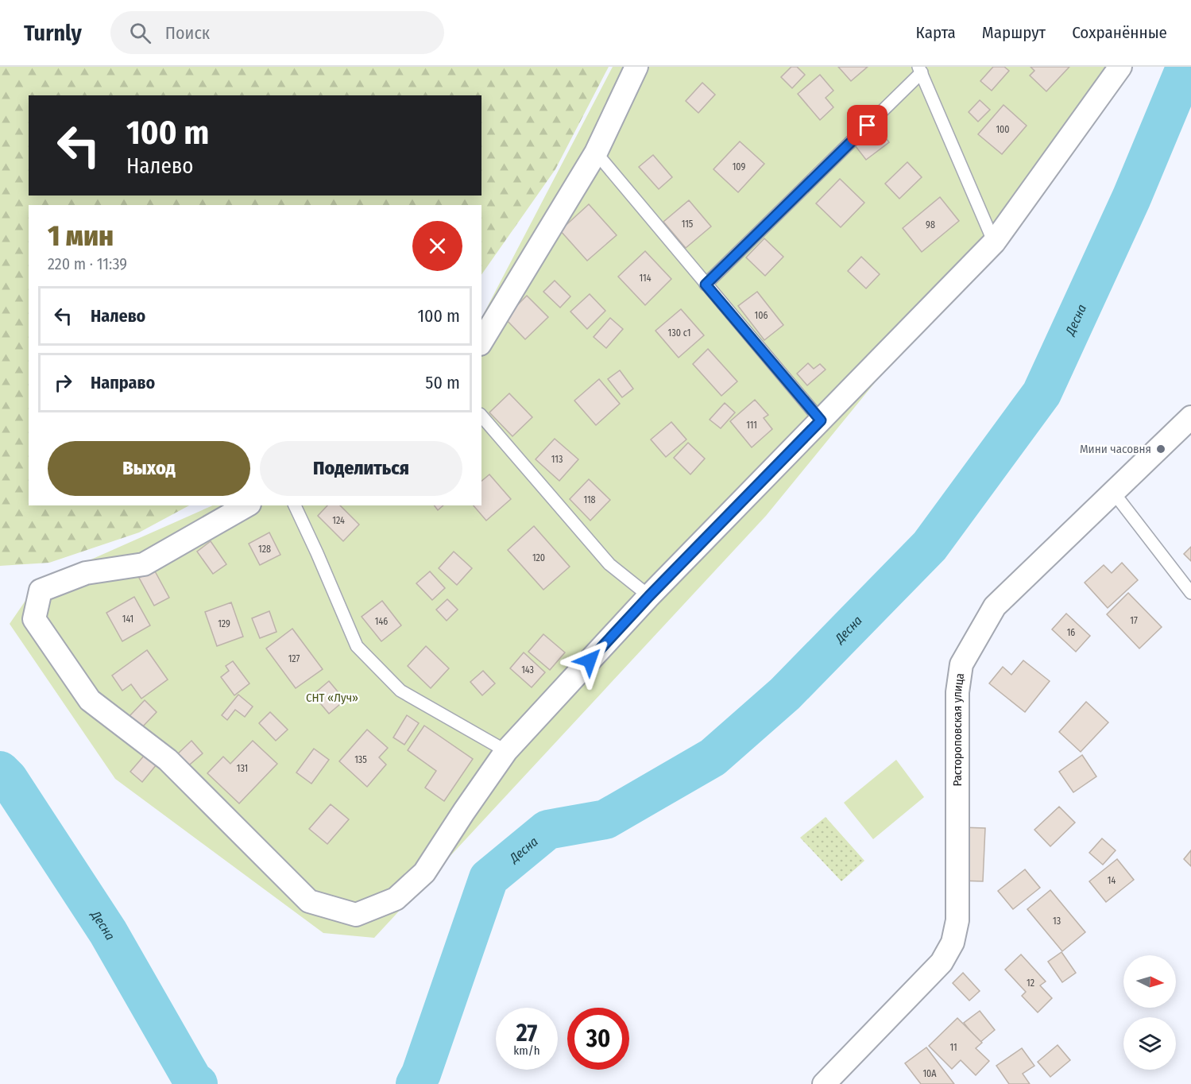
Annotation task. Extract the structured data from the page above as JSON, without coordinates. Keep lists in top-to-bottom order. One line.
{"streets":{"street":["Растороповская улица"]},"water":["Десна"],"parks":["СНТ «Луч»"],"places":["Мини часовня"],"house_numbers":["100","109","115","98","114","106","130 с1","111","113","118","124","128","120","141","17","146","129","16","127","143","135","131","14","13","12","11","10А"],"north":"right","page":{"header":"Turnly","search":"Поиск","nav":["Карта","Маршрут","Сохранённые"],"turn":["100 m","Налево"],"heading":["1 мин","220 m · 11:39"],"list":[{"name":"Налево","value":"100 m"},{"name":"Направо","value":"50 m"}],"buttons":["Выход","Поделиться"],"speed":"27 km/h","limit":"30"}}
